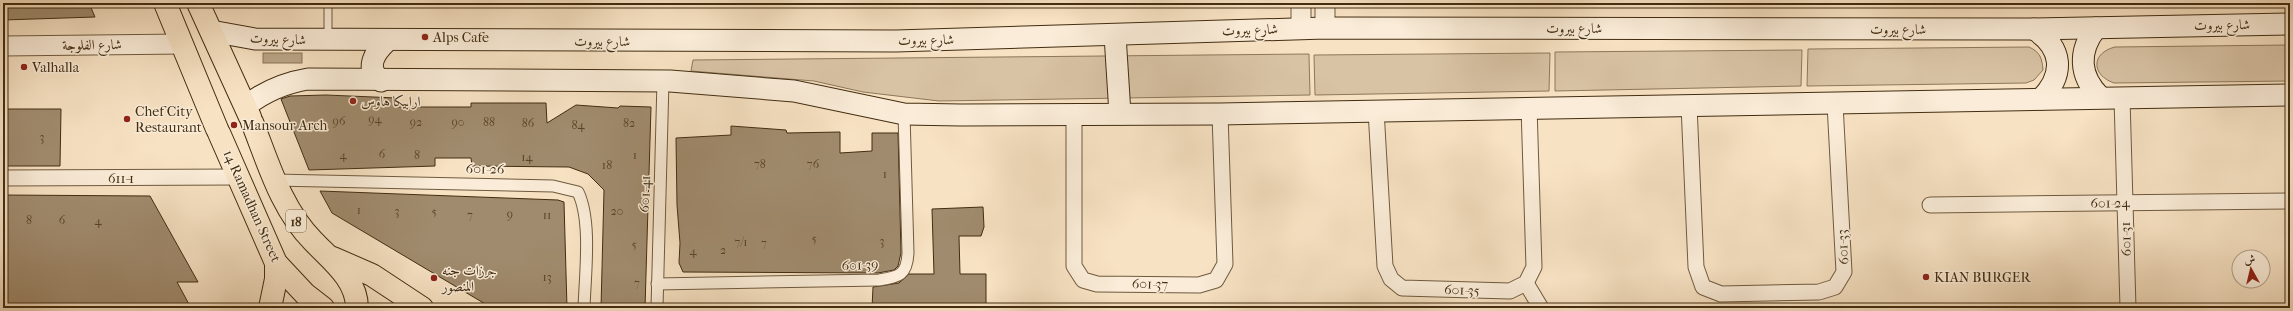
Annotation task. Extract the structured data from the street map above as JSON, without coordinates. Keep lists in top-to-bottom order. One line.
{"streets":{"main road":["شارع بيروت","14 Ramadhan Street","18"],"street":["شارع الفلوجة","601-26","611-1","601-41","601-24","601-31","601-33","601-39","601-37","601-35"]},"crossings":[["شارع بيروت","18"],["شارع الفلوجة","14 Ramadhan Street"],["601-26","18"],["611-1","14 Ramadhan Street"],["601-41","601-39"],["601-24","601-31"]],"places":["Alps Cafe","Valhalla","ارابيكا هاوس","Chef City Restaurant","Mansour Arch","KIAN BURGER","جرزات جنه المنصور"],"house_numbers":["94","96","92","90","88","86","82","84","3","6","4","8","1","14","78","76","18","1","1","3","20","5","9","7","11","8","6","4","5","3","7/1","7","5","2","4","13","7"],"north":"top"}
